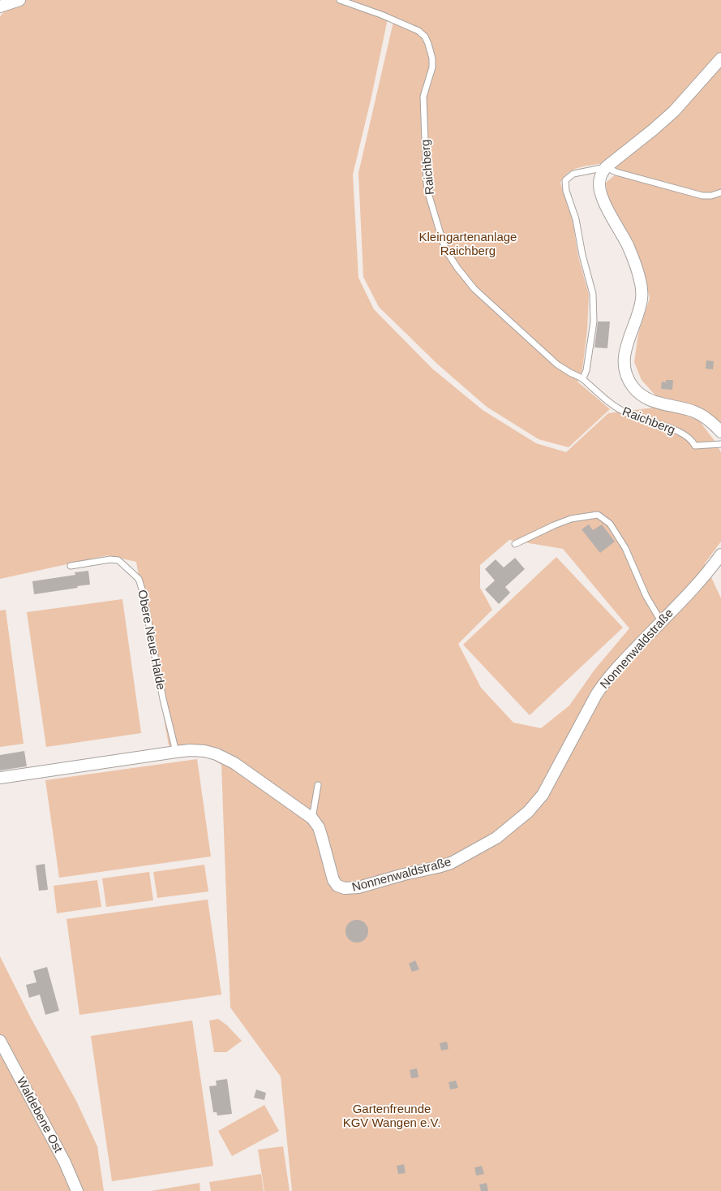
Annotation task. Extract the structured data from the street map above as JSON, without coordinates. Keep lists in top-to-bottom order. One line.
{"streets":{"street":["Nonnenwaldstraße","Waldebene Ost"],"lane":["Raichberg","Obere Neue Halde"]},"crossings":[["Obere Neue Halde","Nonnenwaldstraße"]],"parks":["Kleingartenanlage Raichberg","Gartenfreunde KGV Wangen e.V."]}
